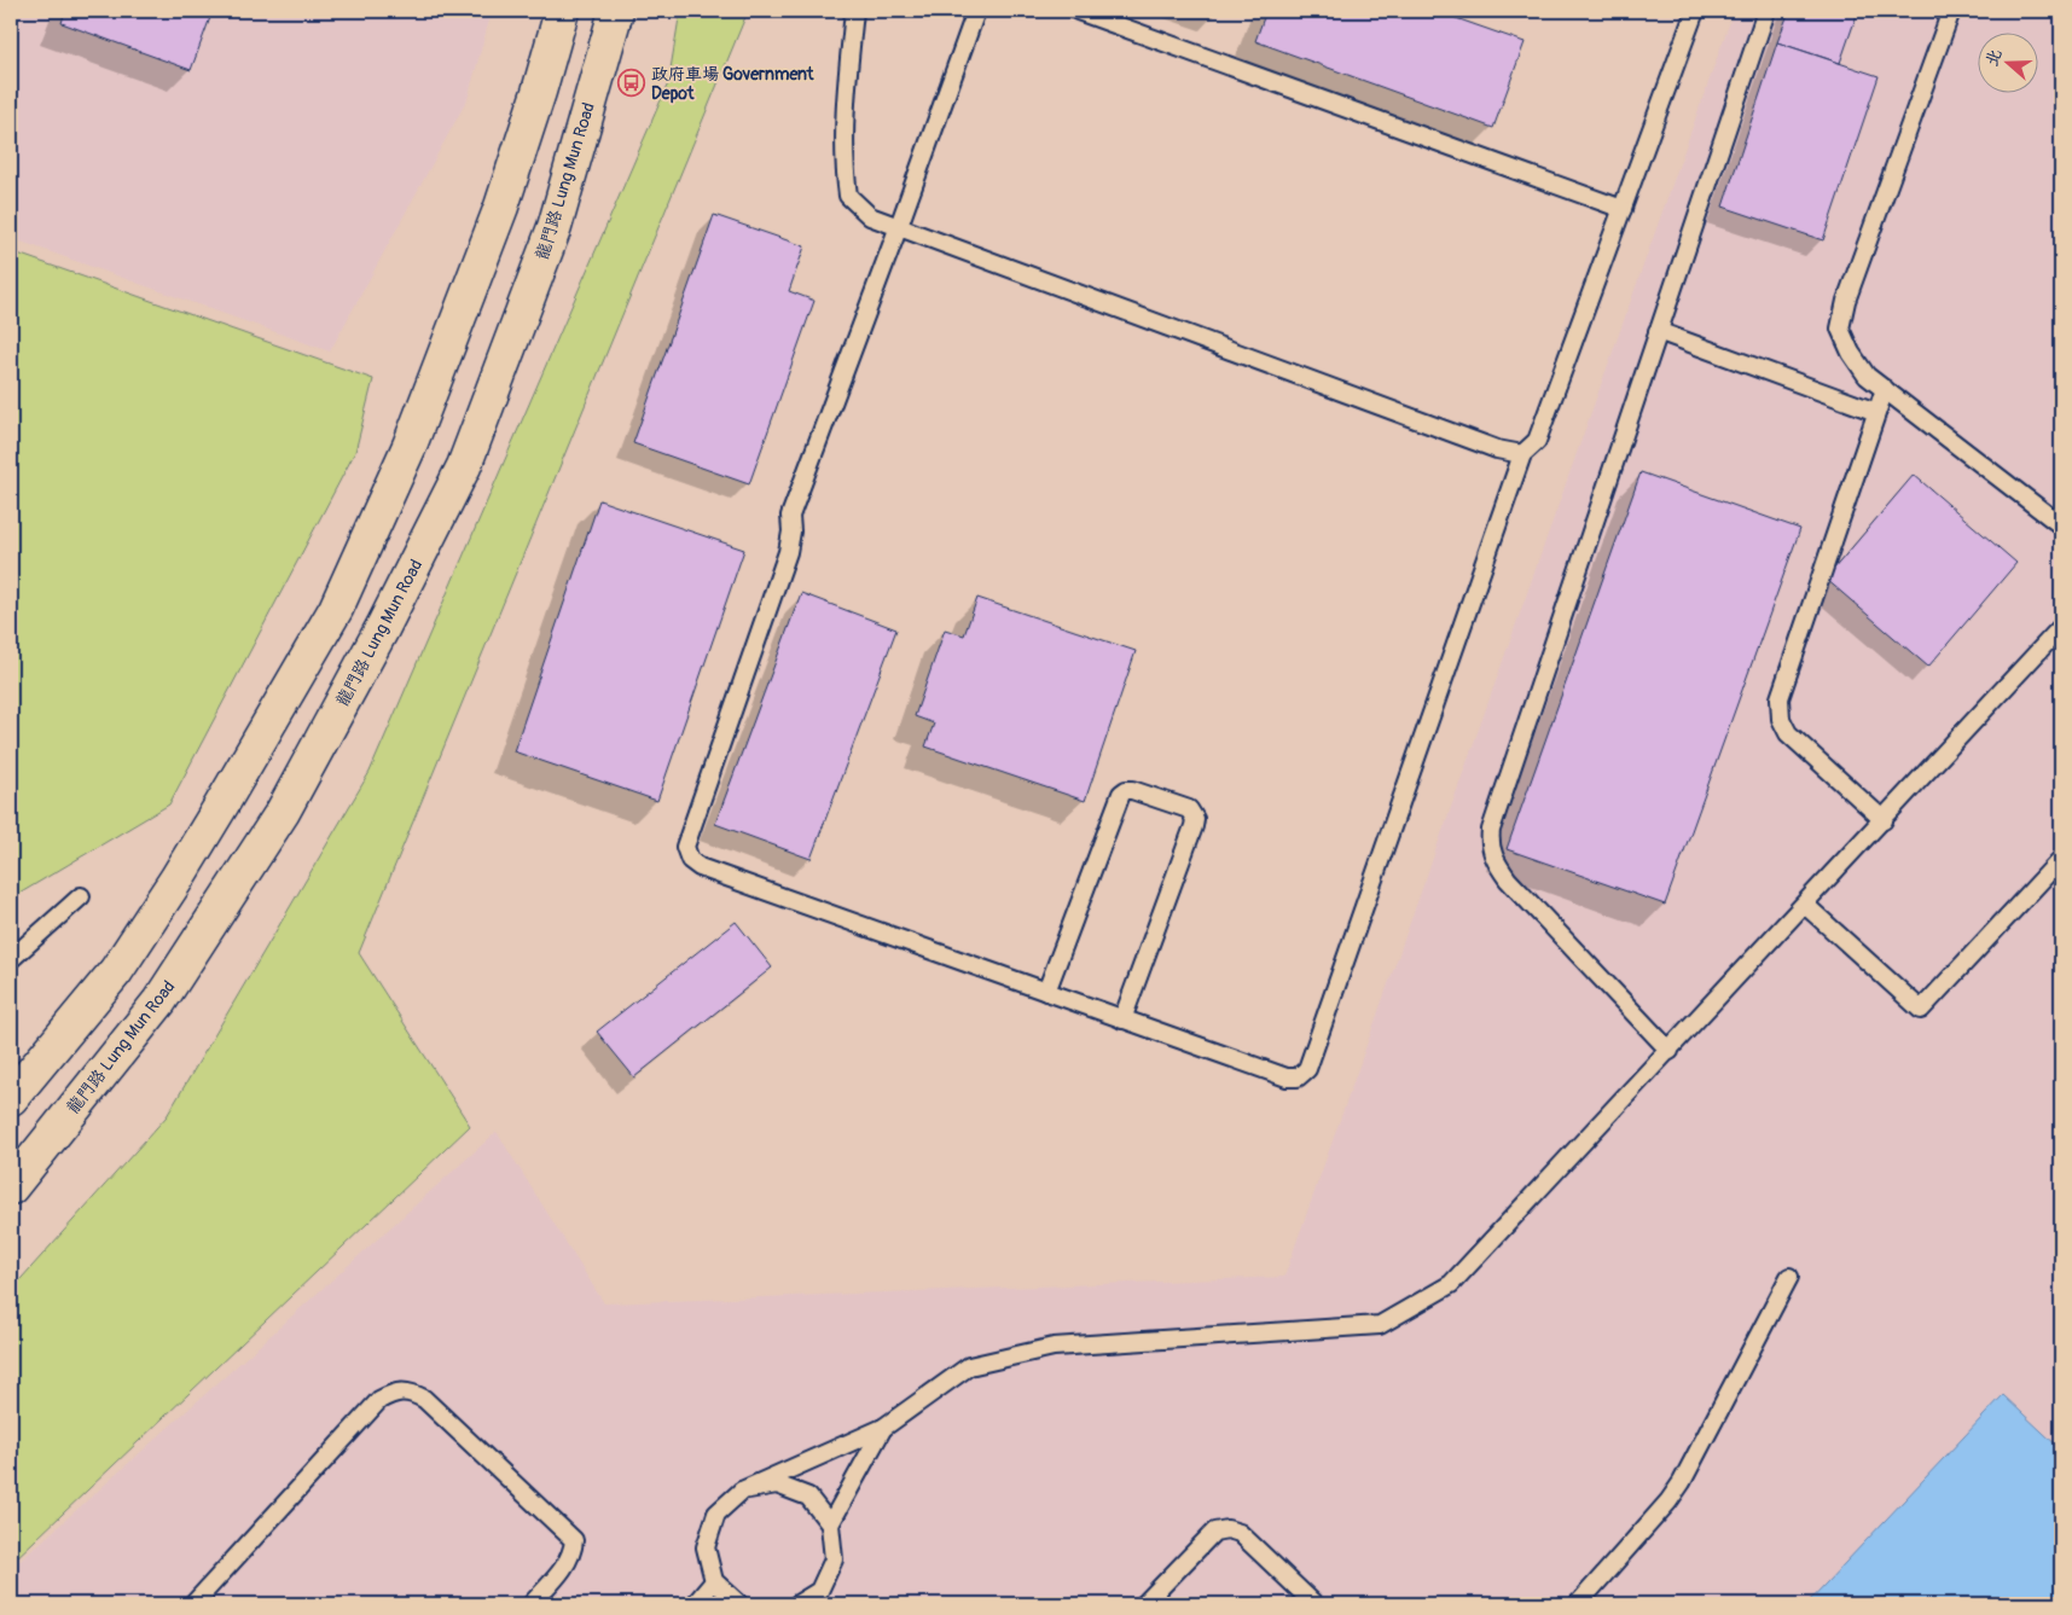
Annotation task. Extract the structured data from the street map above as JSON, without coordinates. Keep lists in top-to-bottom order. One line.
{"streets":{"main road":["龍門路 Lung Mun Road"]},"places":{"bus stop":["政府車場 Government Depot"]},"north":"left"}
